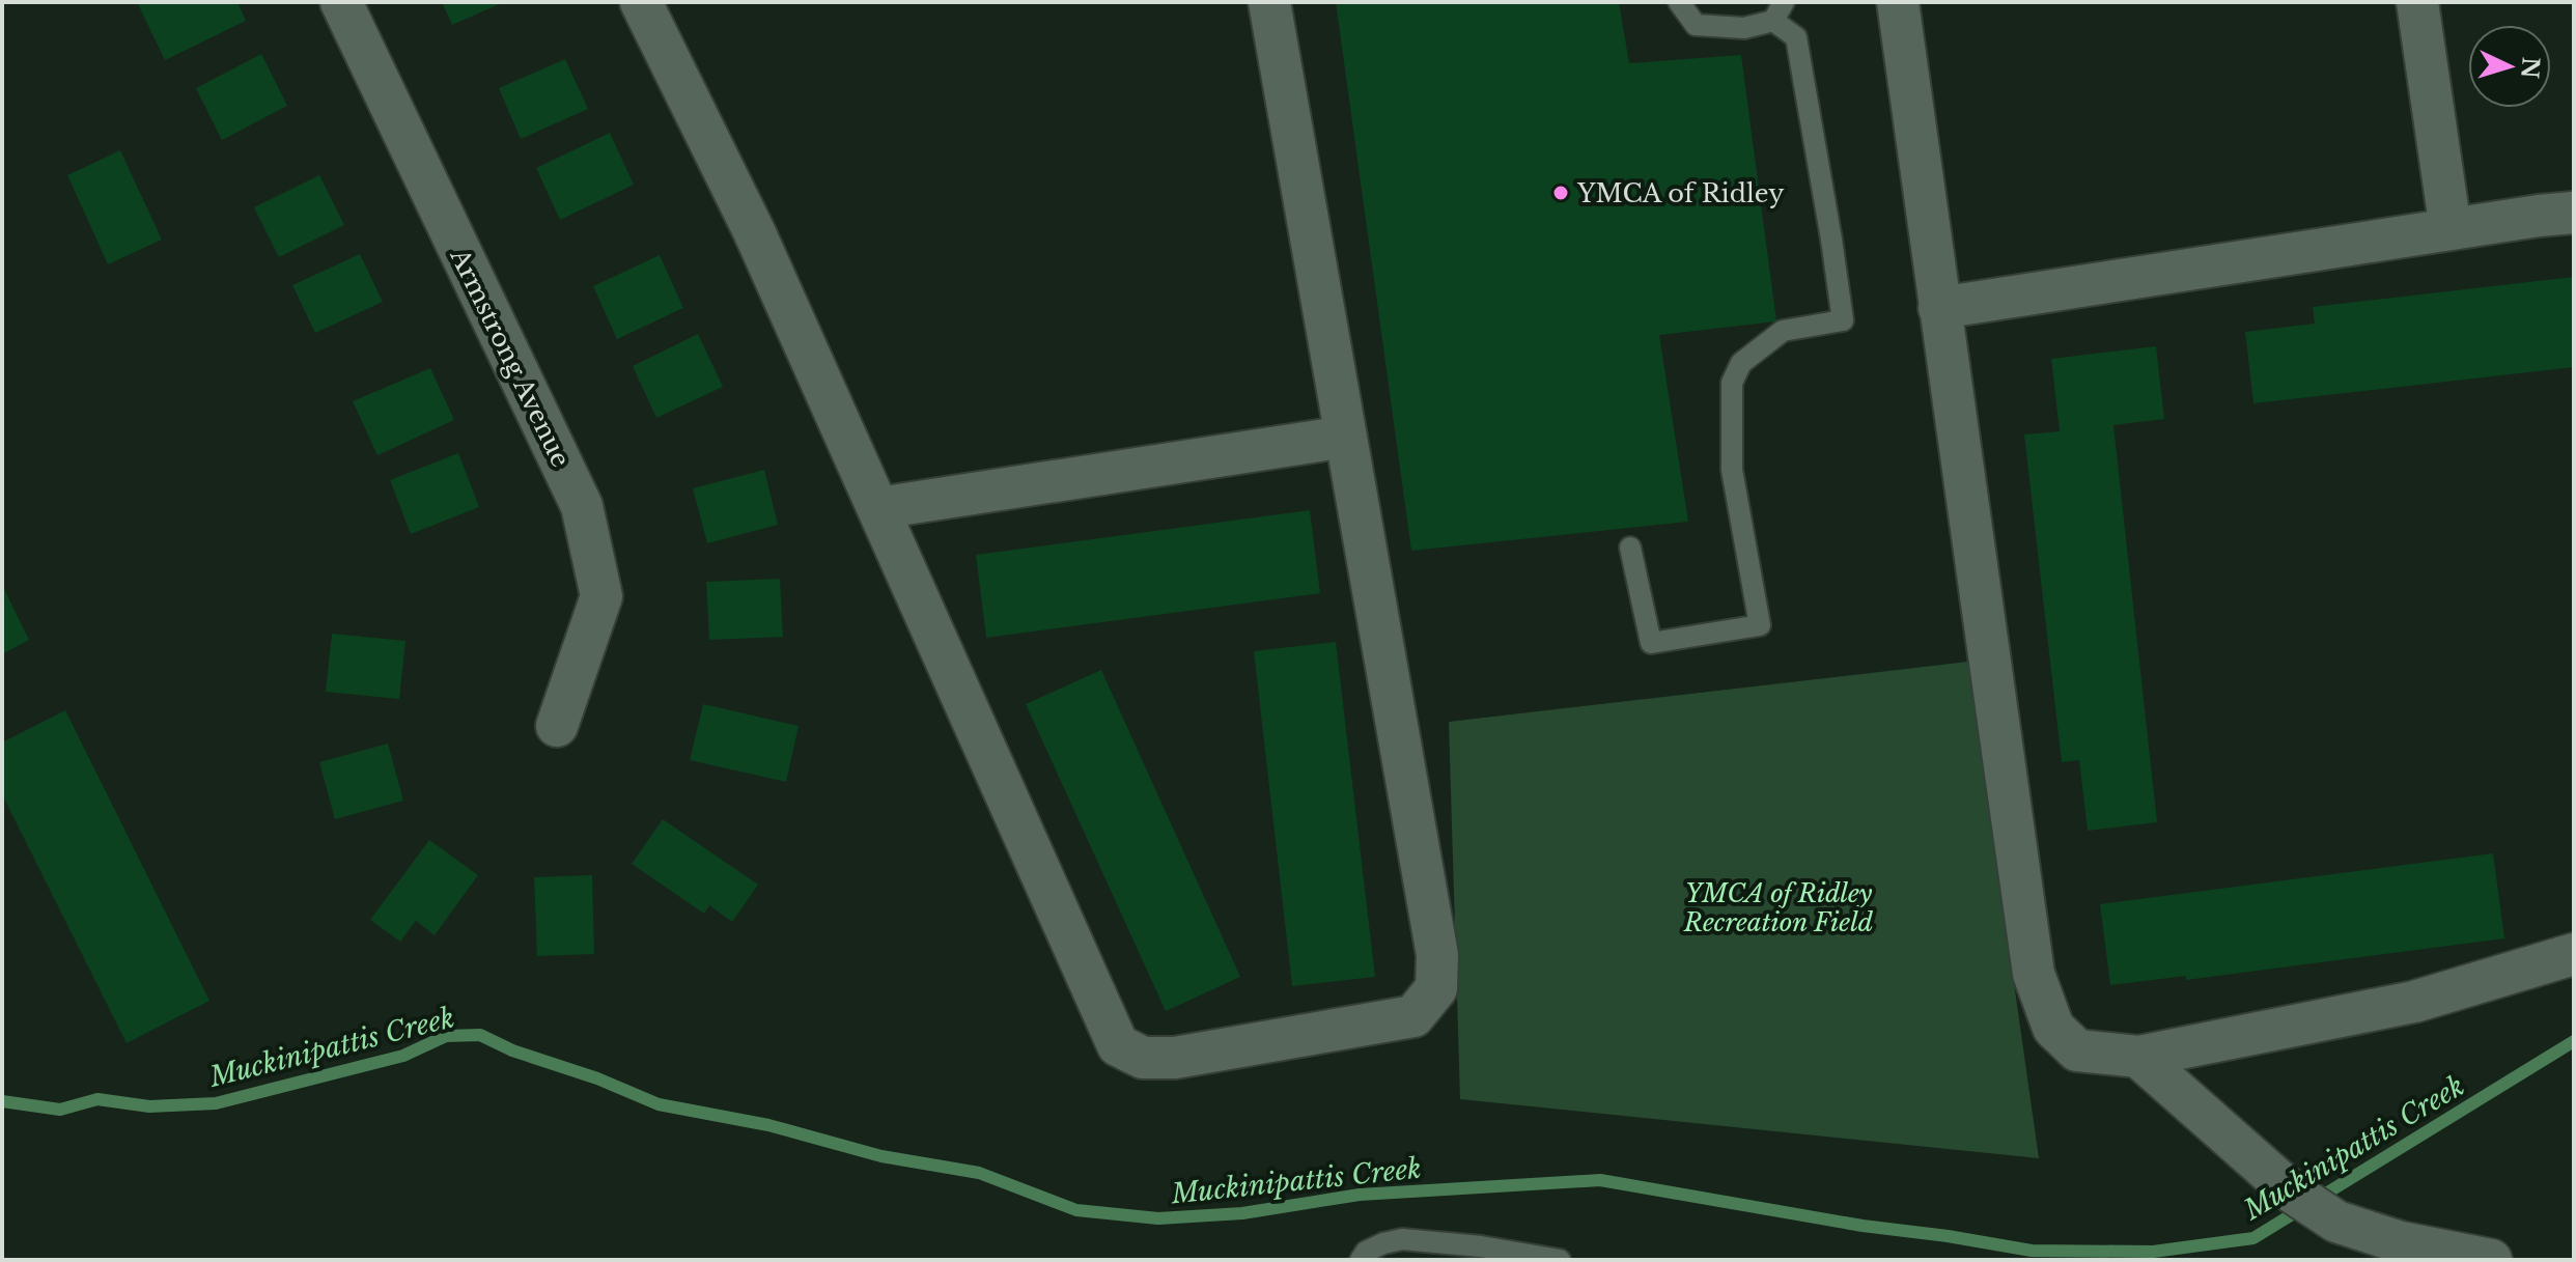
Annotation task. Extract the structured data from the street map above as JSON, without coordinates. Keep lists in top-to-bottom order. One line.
{"streets":{"street":["Armstrong Avenue"]},"water":["Muckinipattis Creek"],"parks":["YMCA of Ridley Recreation Field"],"places":["YMCA of Ridley"],"north":"right"}
